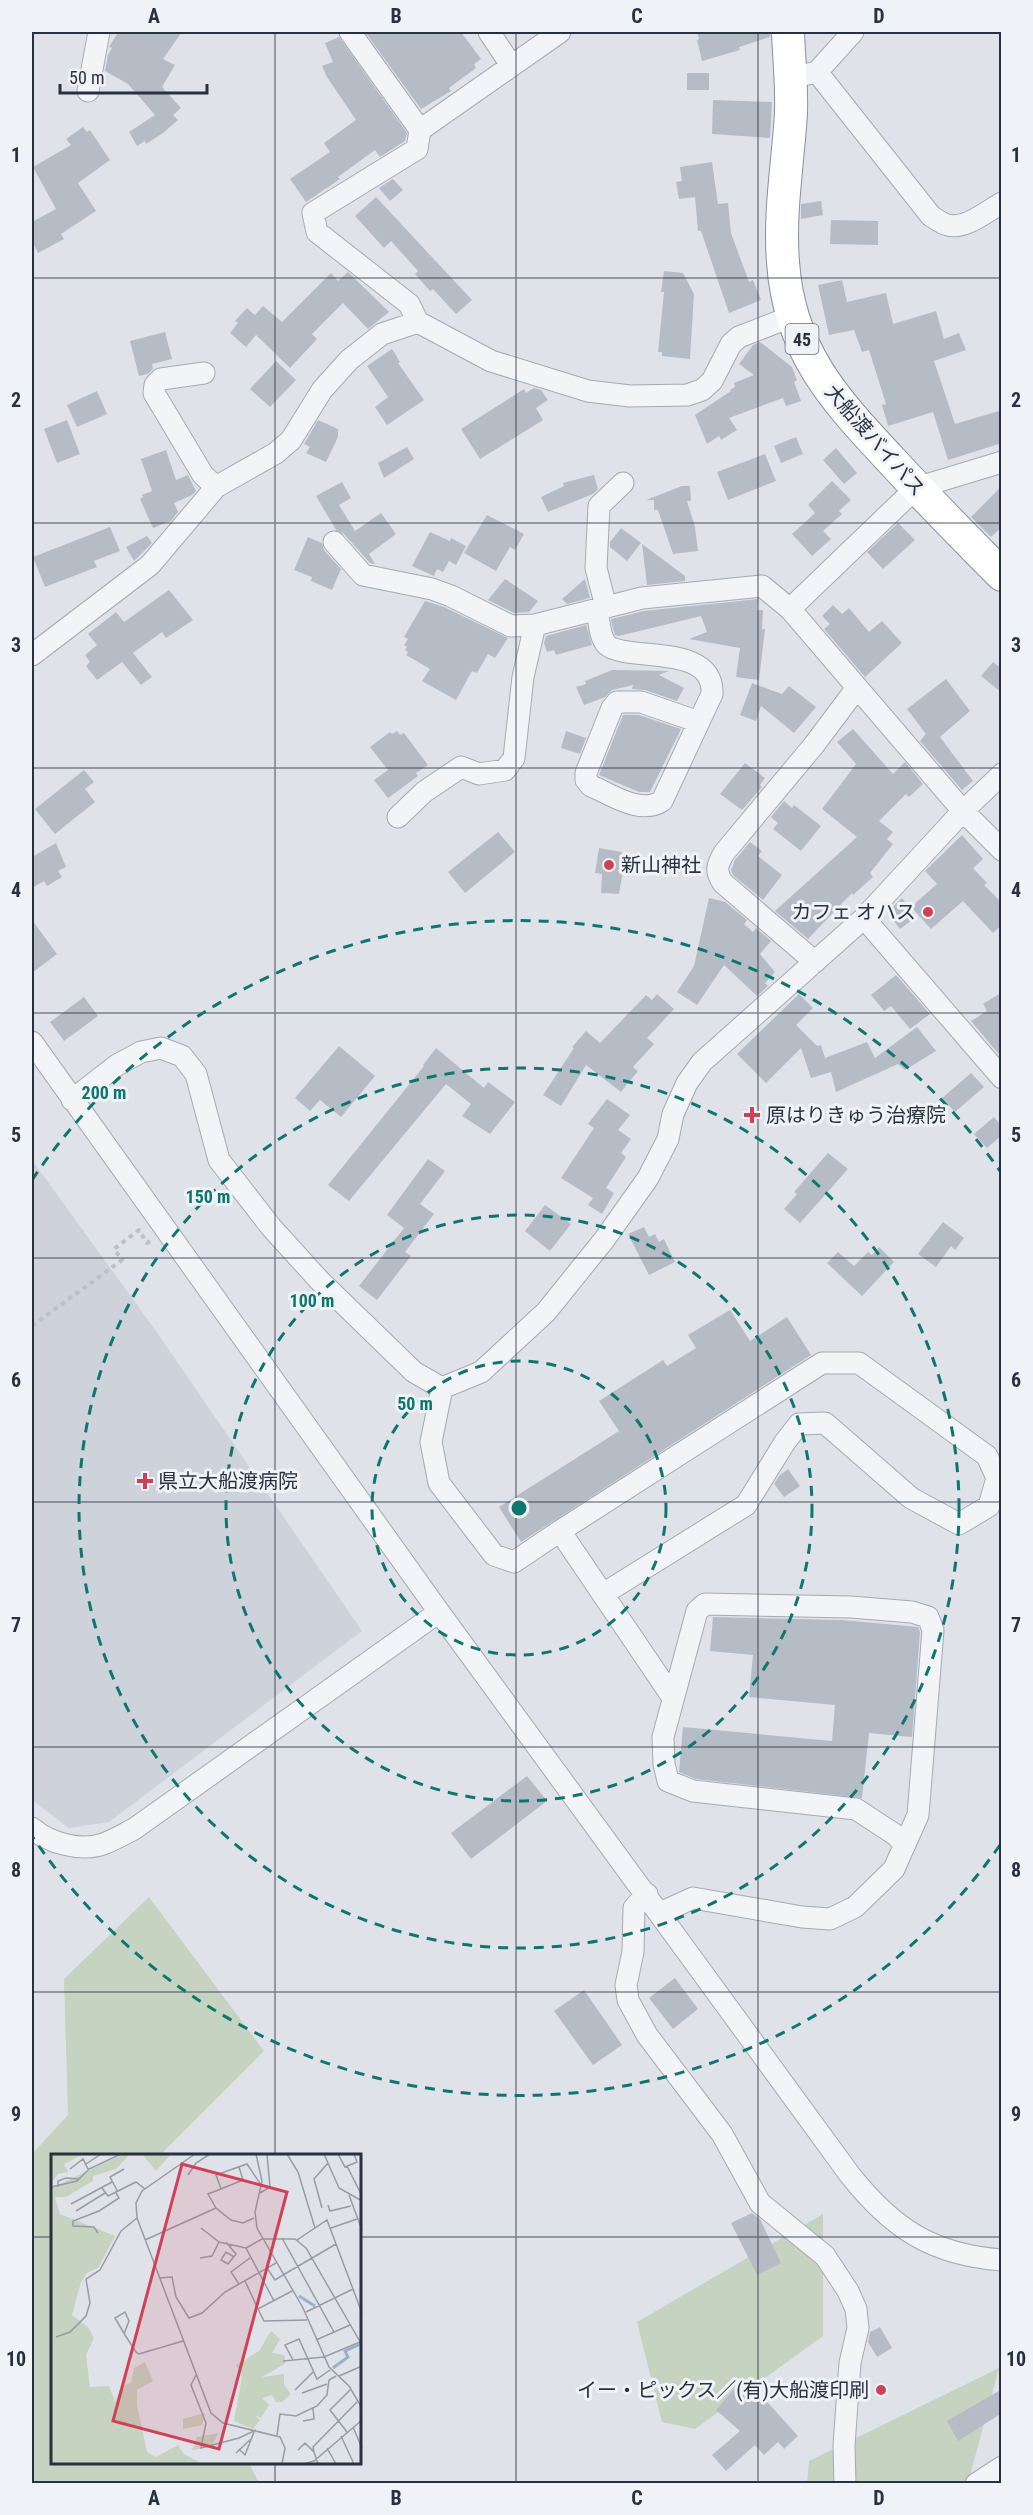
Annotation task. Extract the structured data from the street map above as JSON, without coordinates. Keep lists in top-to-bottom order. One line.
{"streets":{"highway":["45","大船渡バイパス"]},"places":{"other":["新山神社","カフェ オハス","イー・ピックス／(有)大船渡印刷"],"health":["原はりきゅう治療院","県立大船渡病院"]},"scale_bar":"50 m","grid":{"columns":["A","B","C","D"],"rows":["1","2","3","4","5","6","7","8","9","10"]},"rings":["200 m","150 m","100 m","50 m"]}
